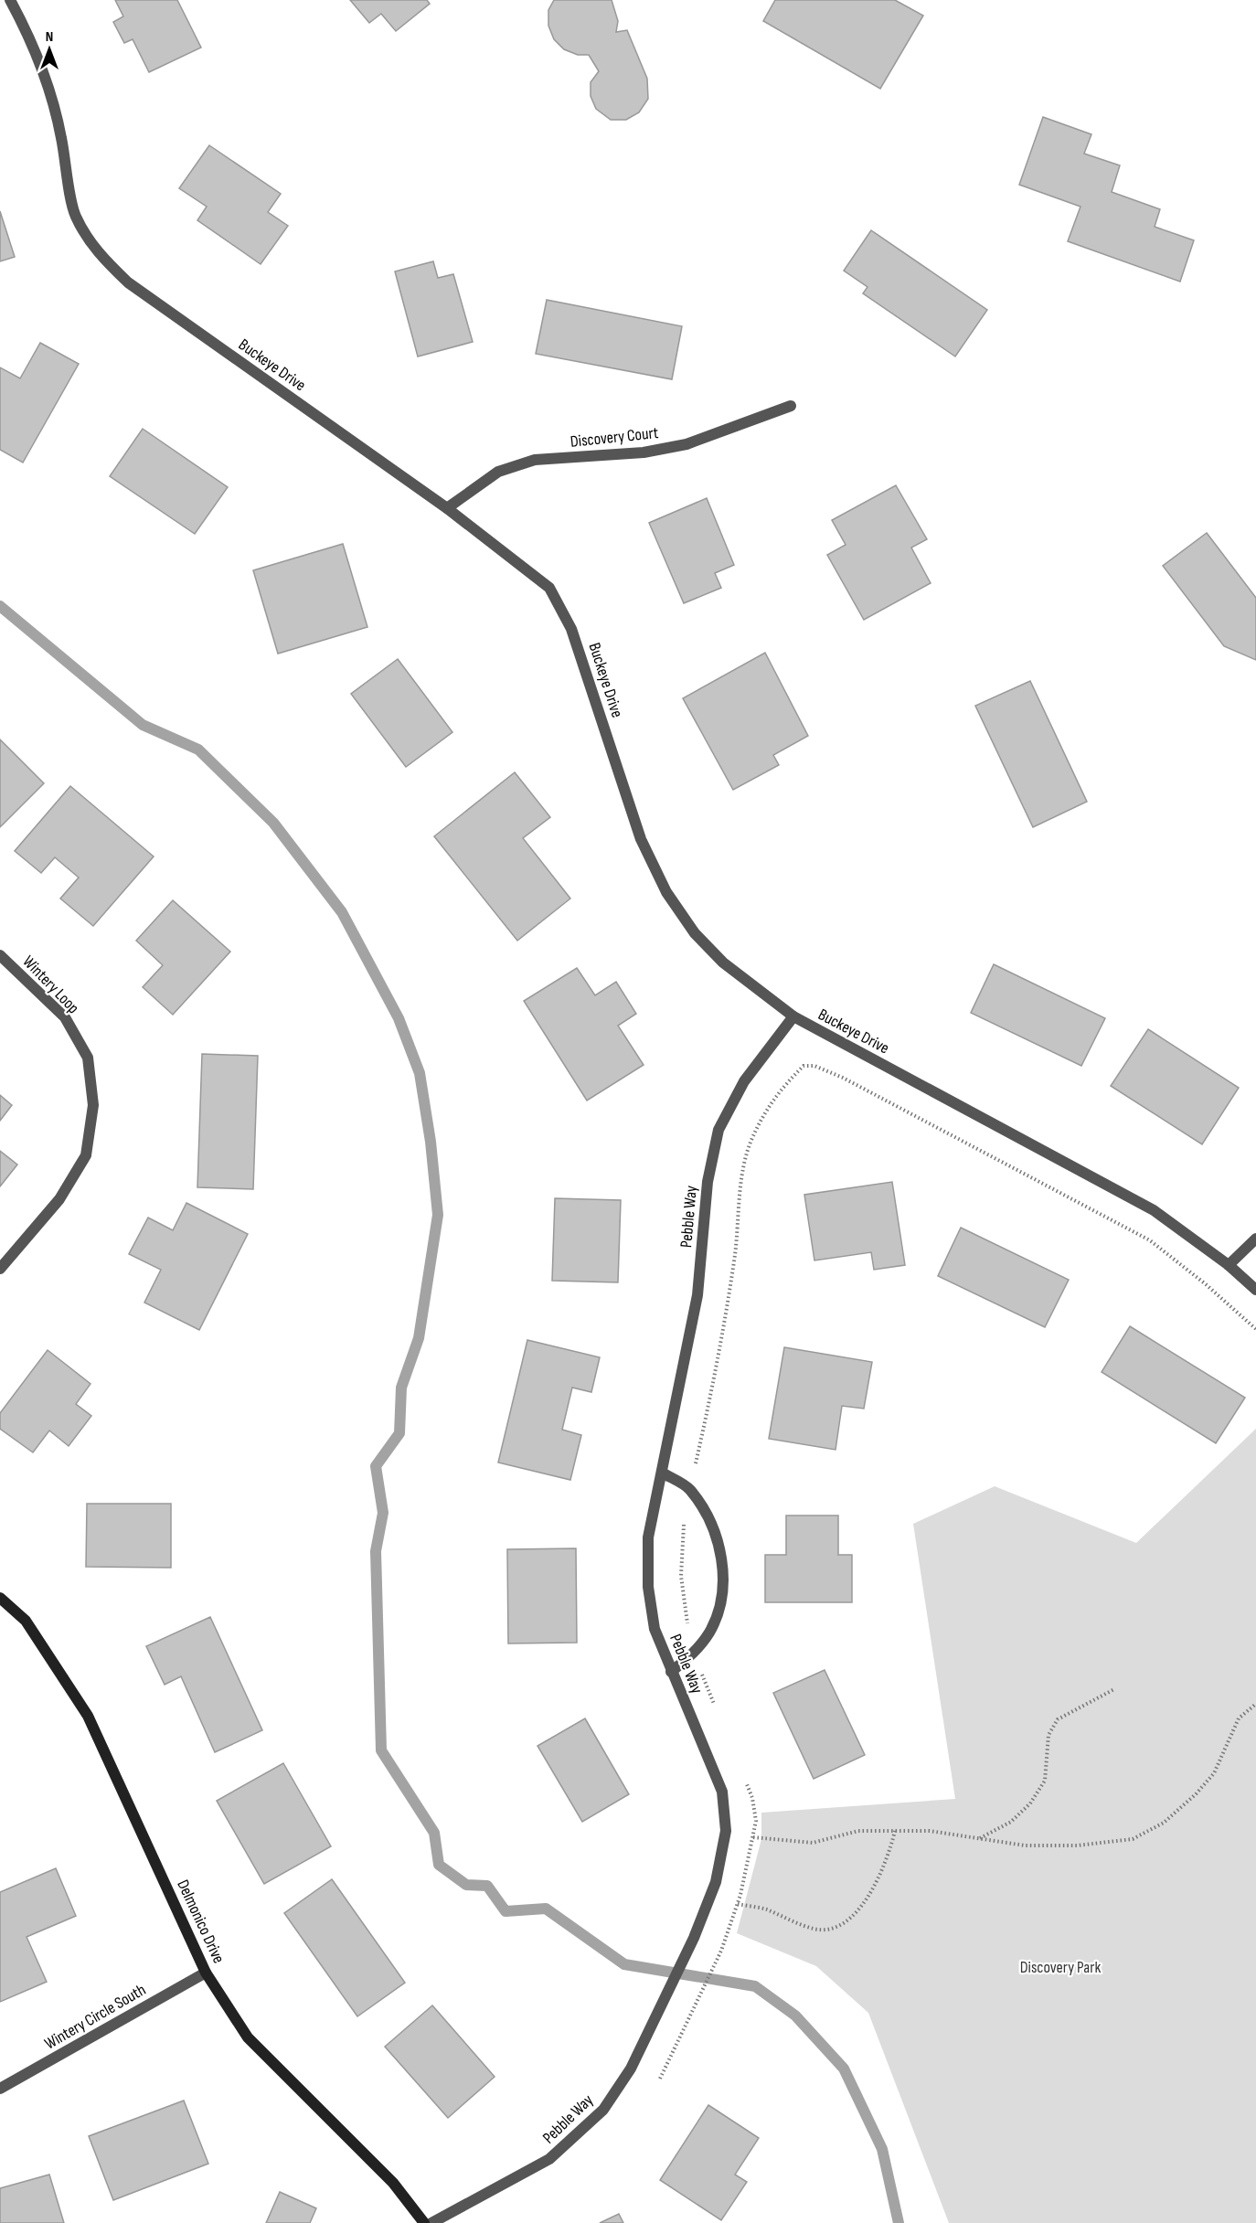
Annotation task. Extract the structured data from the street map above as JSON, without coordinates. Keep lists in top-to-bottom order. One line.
{"streets":{"street":["Buckeye Drive","Discovery Court","Wintery Loop","Pebble Way","Delmonico Drive","Wintery Circle South"]},"crossings":[["Buckeye Drive","Discovery Court"],["Buckeye Drive","Pebble Way"],["Delmonico Drive","Wintery Circle South"]],"parks":["Discovery Park"],"north":"top"}
